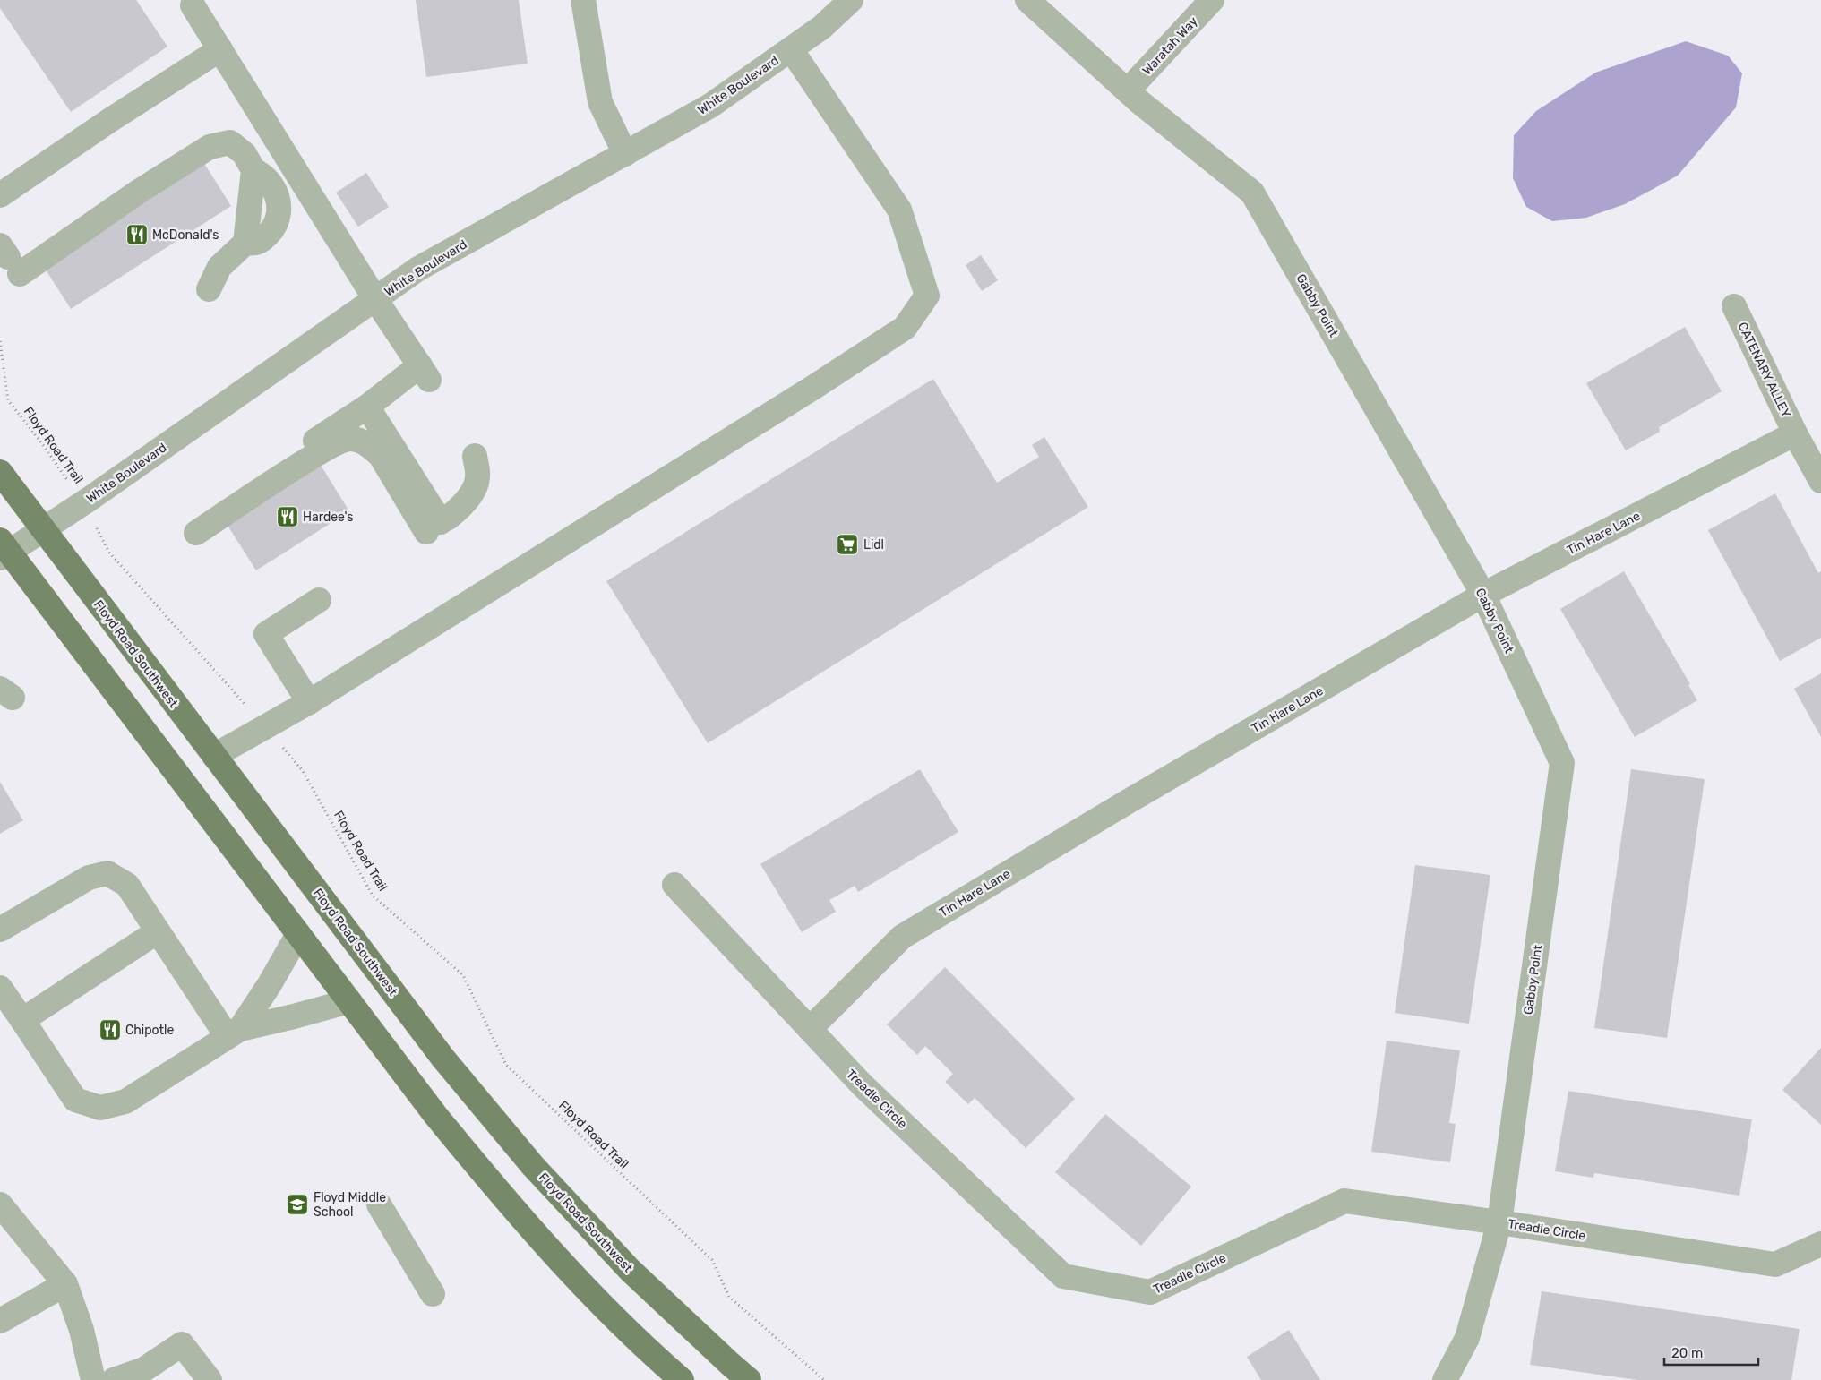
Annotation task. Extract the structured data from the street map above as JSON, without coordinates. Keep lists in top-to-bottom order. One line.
{"streets":{"main road":["Floyd Road Southwest"],"street":["Waratah Way","White Boulevard","Gabby Point","CATENARY ALLEY","Tin Hare Lane","Treadle Circle"],"path":["Floyd Road Trail"]},"crossings":[["Waratah Way","Gabby Point"],["White Boulevard","Floyd Road Trail"],["White Boulevard","Floyd Road Southwest"],["Gabby Point","Tin Hare Lane"],["Gabby Point","Treadle Circle"],["CATENARY ALLEY","Tin Hare Lane"],["Tin Hare Lane","Treadle Circle"]],"places":{"restaurant":["McDonald's","Hardee's","Chipotle"],"supermarket":["Lidl"],"school or university":["Floyd Middle School"]},"scale_bar":"20 m"}
